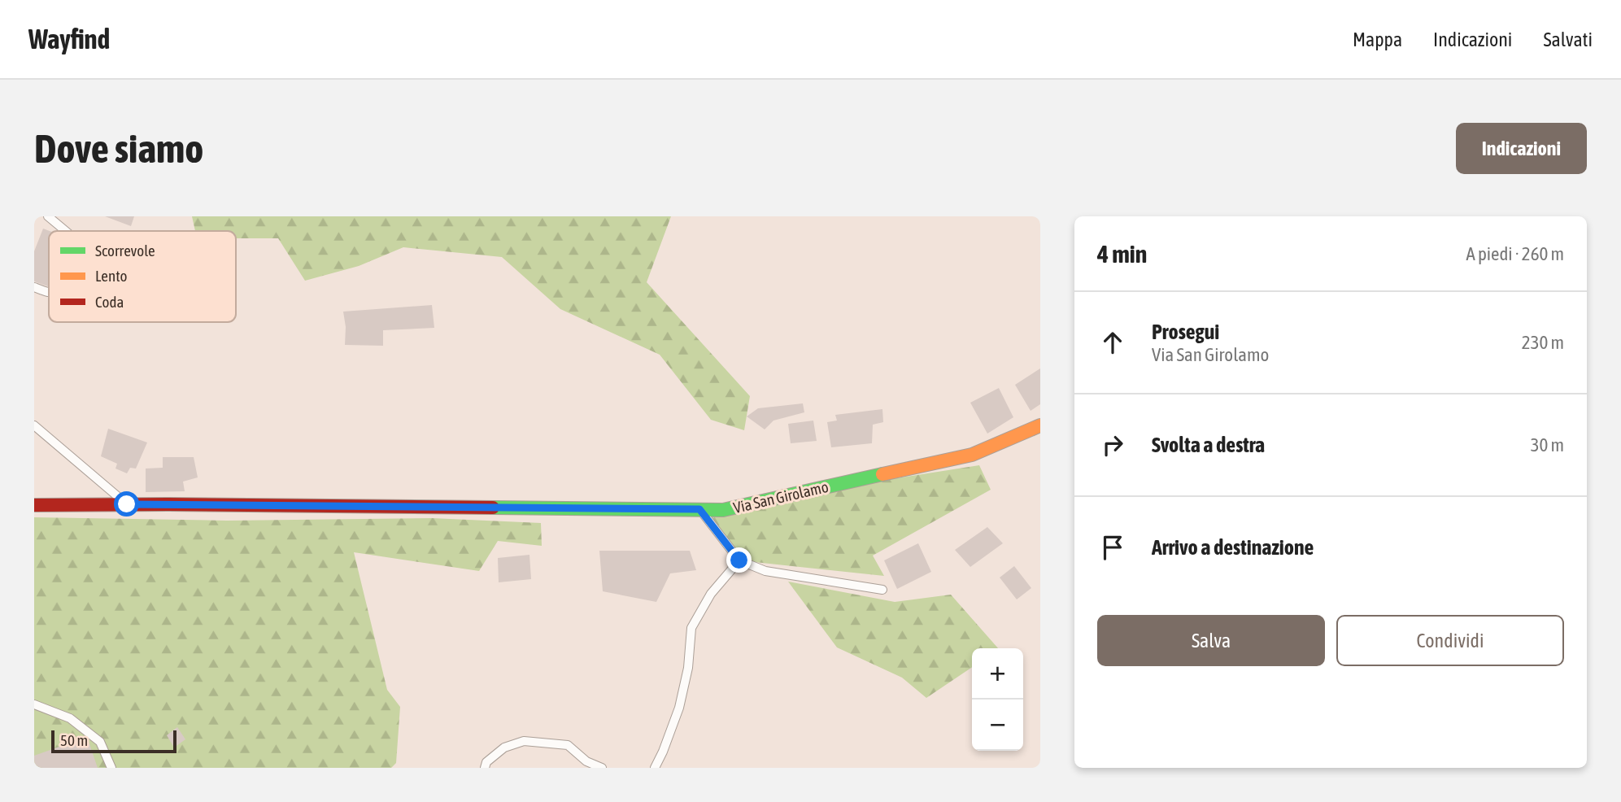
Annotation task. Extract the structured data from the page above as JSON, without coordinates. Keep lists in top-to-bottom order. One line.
{"streets":{"street":["Via San Girolamo"]},"legend":["Scorrevole","Lento","Coda"],"scale_bar":"50 m","page":{"header":"Wayfind","nav":["Mappa","Indicazioni","Salvati"],"buttons":["Indicazioni",["Salva","Condividi"]],"title":"Dove siamo","heading":["4 min","A piedi · 260 m"],"list":[["Prosegui","Via San Girolamo","230 m"],["Svolta a destra","30 m"],"Arrivo a destinazione"],"map_buttons":["+","−"],"scale":"50 m"}}
